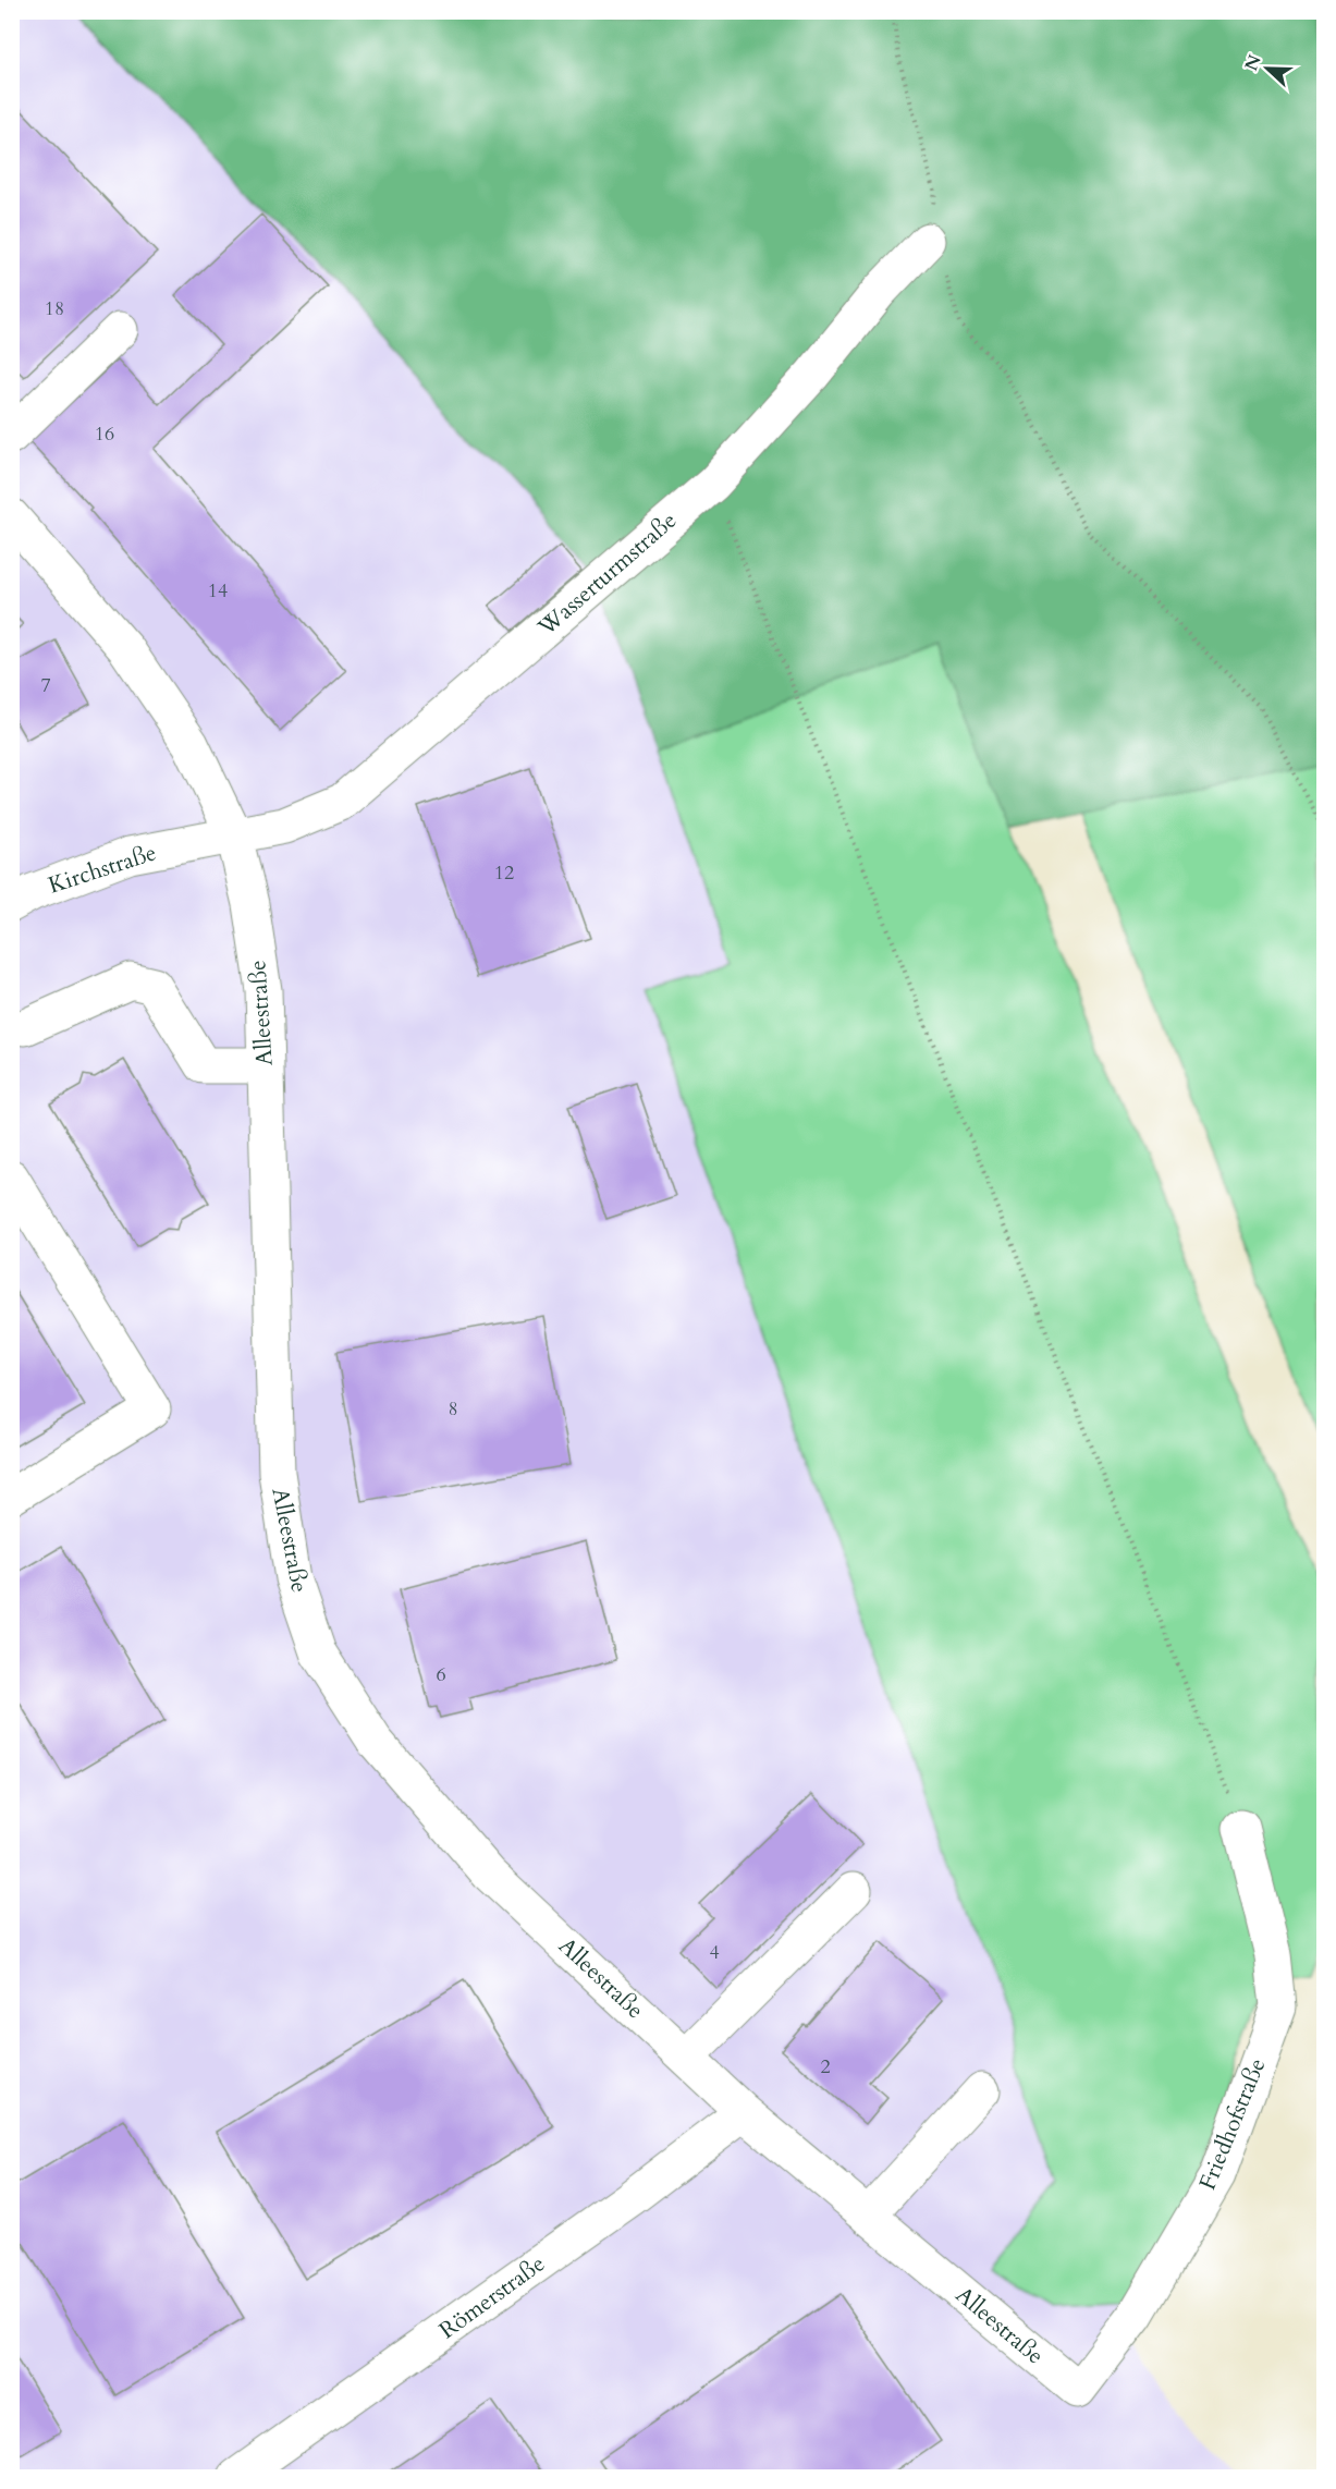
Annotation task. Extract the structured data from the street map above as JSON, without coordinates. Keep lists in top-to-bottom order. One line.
{"streets":{"street":["Wasserturmstraße","Kirchstraße","Alleestraße","Friedhofstraße","Römerstraße"]},"crossings":[["Wasserturmstraße","Kirchstraße"],["Wasserturmstraße","Alleestraße"],["Kirchstraße","Alleestraße"],["Alleestraße","Friedhofstraße"],["Alleestraße","Römerstraße"]],"house_numbers":["18","16","14","7","12","8","6","4","2"],"north":"left"}
